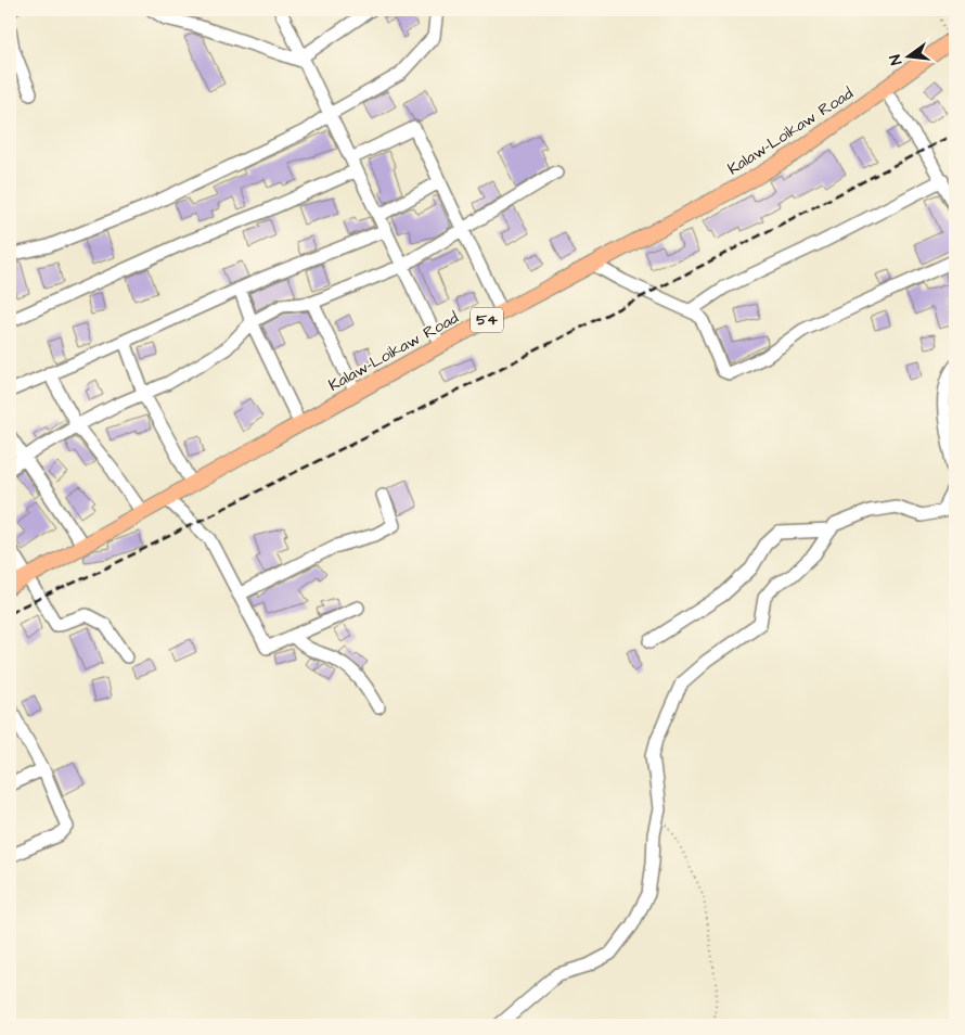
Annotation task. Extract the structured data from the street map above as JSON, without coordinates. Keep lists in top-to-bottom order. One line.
{"streets":{"main road":["Kalaw-Loikaw Road","54"]},"north":"left"}
